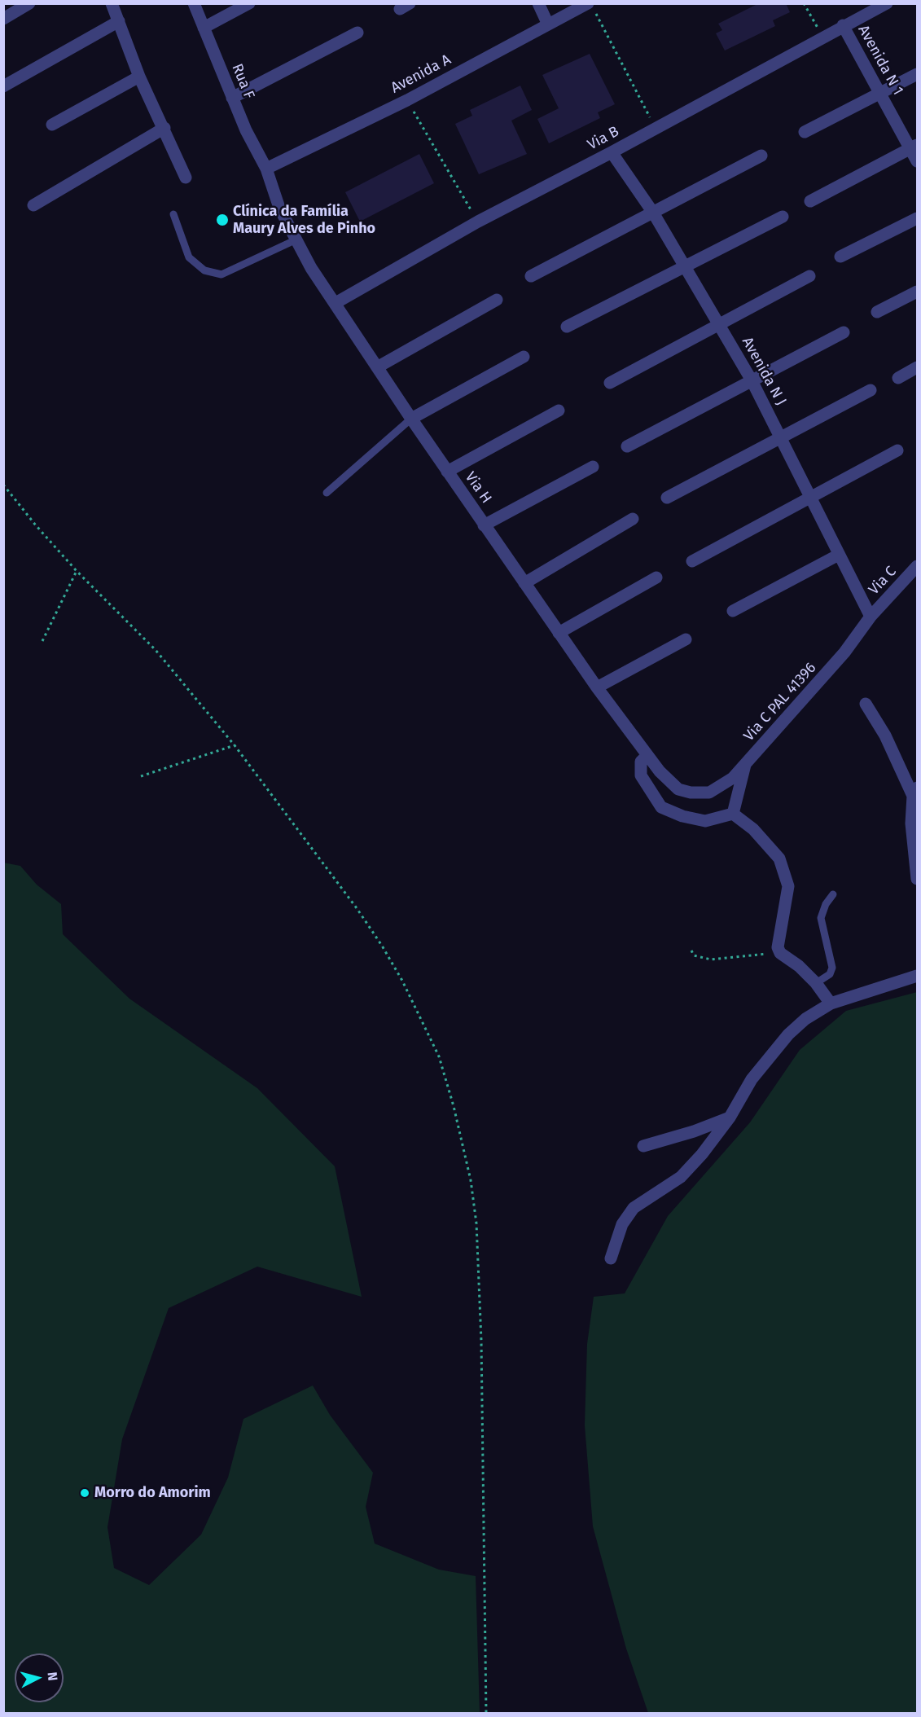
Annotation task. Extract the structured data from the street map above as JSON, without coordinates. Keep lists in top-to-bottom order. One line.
{"streets":{"street":["Avenida N 1","Avenida A","Rua F","Via B","Avenida N J","Via H","Via C","Via C PAL 41396"]},"crossings":[["Avenida N 1","Via B"],["Avenida A","Rua F"],["Avenida A","Via H"],["Rua F","Via H"],["Via B","Avenida N J"],["Via B","Via H"],["Avenida N J","Via C"],["Avenida N J","Via C PAL 41396"],["Via H","Via C PAL 41396"],["Via C","Via C PAL 41396"]],"places":["Clínica da Família Maury Alves de Pinho","Morro do Amorim"],"north":"right"}
